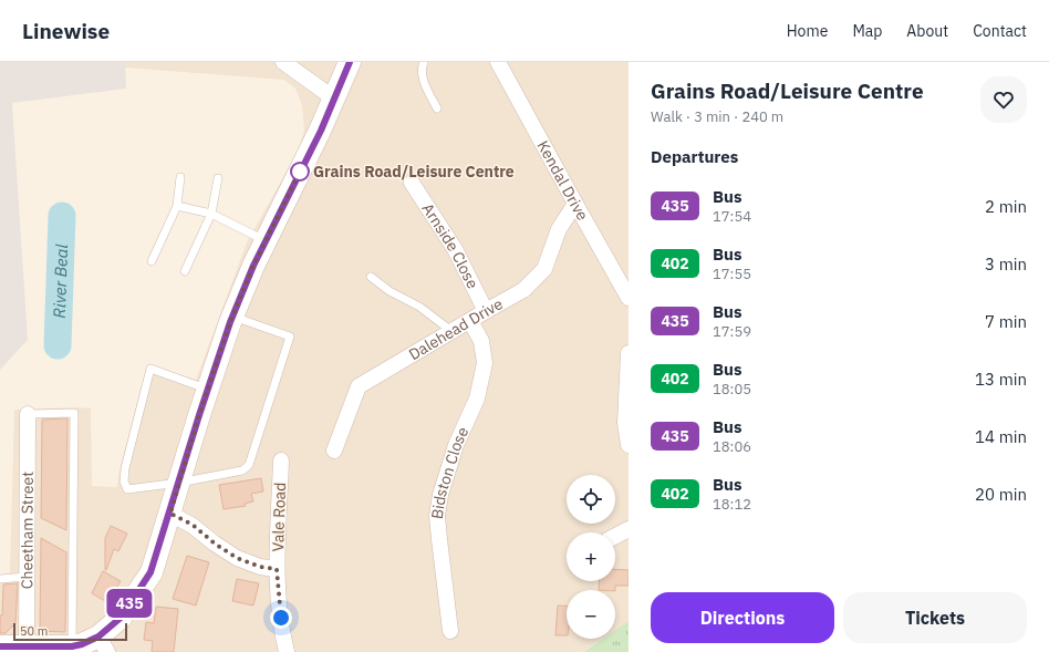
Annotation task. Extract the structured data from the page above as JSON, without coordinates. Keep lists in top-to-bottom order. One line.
{"streets":{"street":["Kendal Drive","Arnside Close","Dalehead Drive","Bidston Close","Vale Road","Cheetham Street"]},"crossings":[["Kendal Drive","Dalehead Drive"],["Arnside Close","Dalehead Drive"],["Dalehead Drive","Bidston Close"]],"water":["River Beal"],"places":["Grains Road/Leisure Centre"],"lines":["bus line 435"],"scale_bar":"50 m","page":{"header":"Linewise","nav":["Home","Map","About","Contact"],"on_map":"435","heading":[["Grains Road/Leisure Centre","Walk · 3 min · 240 m"],"Departures"],"list":[{"mark":"435","name":"Bus","note":"17:54","value":"2 min"},{"mark":"402","name":"Bus","note":"17:55","value":"3 min"},{"mark":"435","name":"Bus","note":"17:59","value":"7 min"},{"mark":"402","name":"Bus","note":"18:05","value":"13 min"},{"mark":"435","name":"Bus","note":"18:06","value":"14 min"},{"mark":"402","name":"Bus","note":"18:12","value":"20 min"}],"map_buttons":["+","−"],"buttons":["Directions","Tickets"],"scale":"50 m"}}
